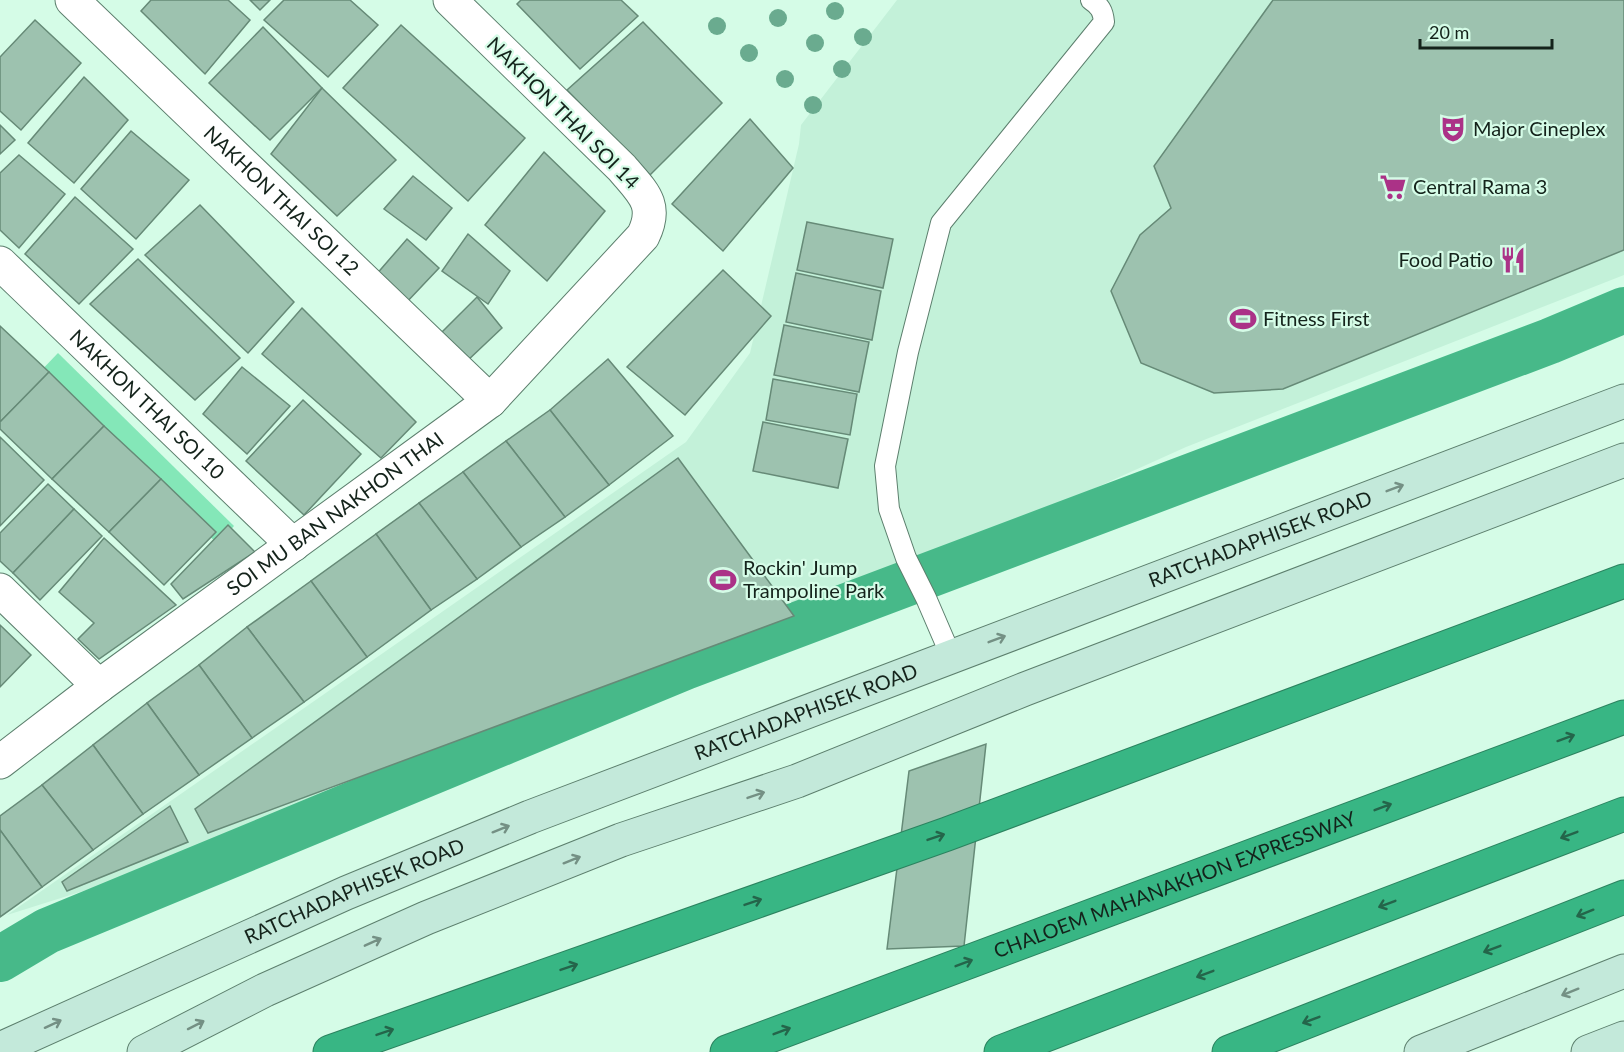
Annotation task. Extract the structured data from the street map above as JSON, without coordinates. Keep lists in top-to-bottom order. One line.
{"streets":{"highway":["CHALOEM MAHANAKHON EXPRESSWAY"],"main road":["RATCHADAPHISEK ROAD"],"street":["NAKHON THAI SOI 14","NAKHON THAI SOI 12","NAKHON THAI SOI 10","SOI MU BAN NAKHON THAI"]},"crossings":[["NAKHON THAI SOI 14","SOI MU BAN NAKHON THAI"],["NAKHON THAI SOI 12","SOI MU BAN NAKHON THAI"],["NAKHON THAI SOI 10","SOI MU BAN NAKHON THAI"]],"places":{"theatre":["Major Cineplex"],"supermarket":["Central Rama 3"],"restaurant":["Food Patio"],"sports":["Fitness First","Rockin' Jump Trampoline Park"]},"scale_bar":"20 m"}
